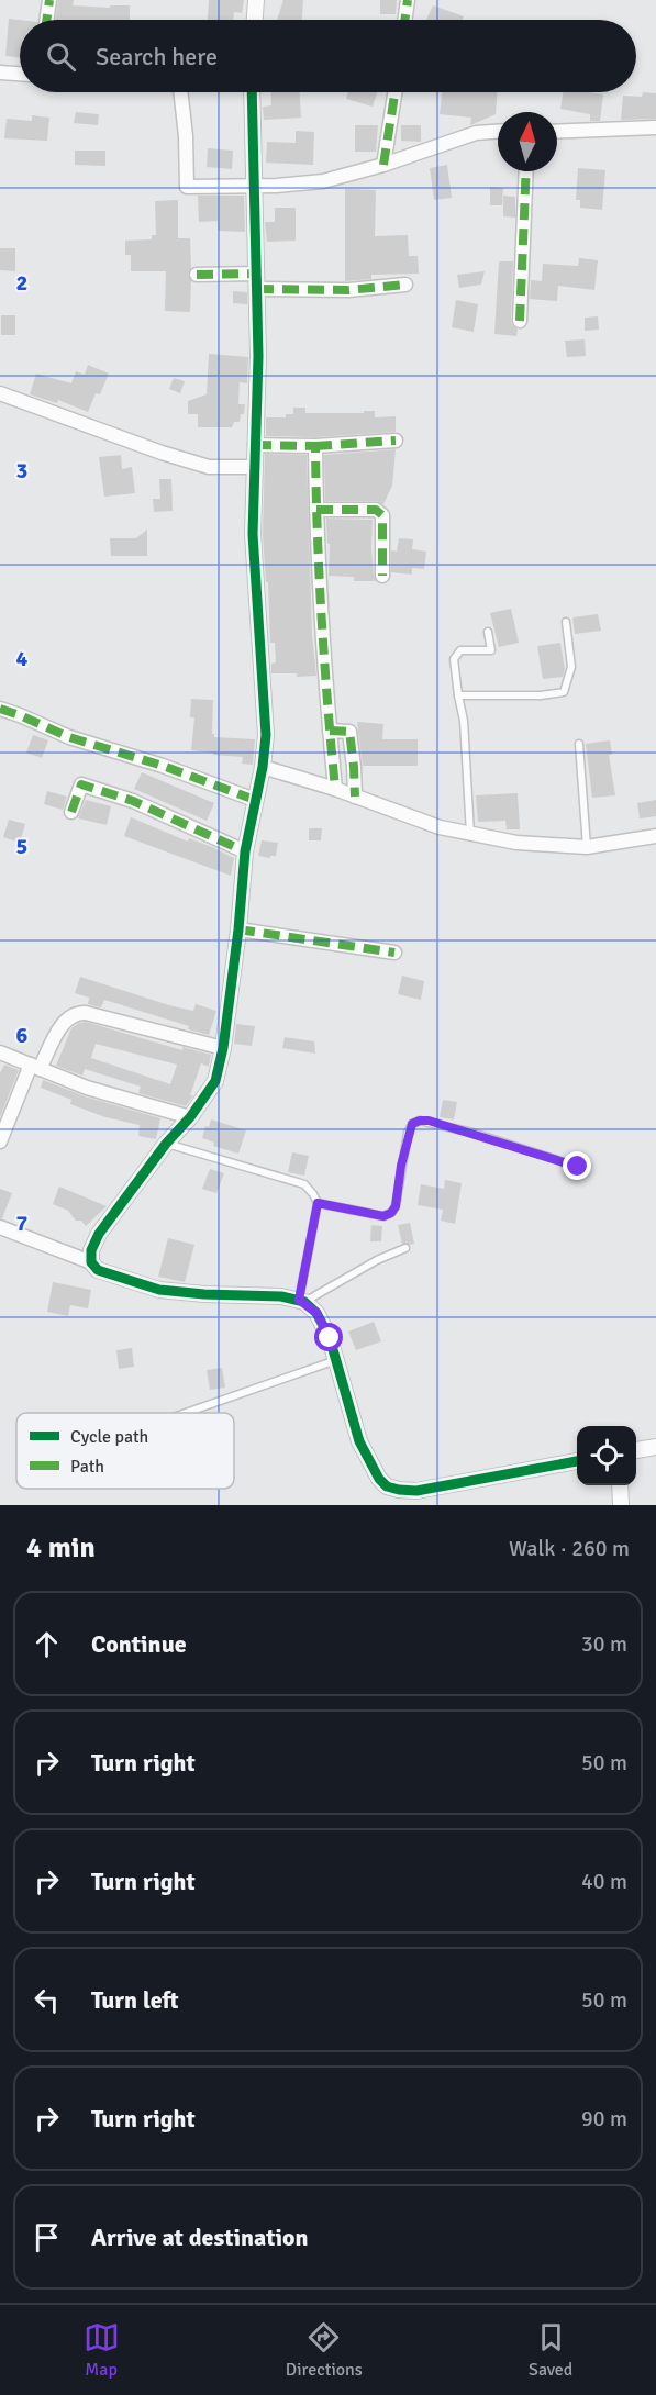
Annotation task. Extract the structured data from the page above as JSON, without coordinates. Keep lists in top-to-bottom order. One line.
{"legend":["Cycle path","Path"],"north":"top","page":{"search":"Search here","heading":["4 min","Walk · 260 m"],"list":[["Continue","30 m"],["Turn right","50 m"],["Turn right","40 m"],["Turn left","50 m"],["Turn right","90 m"],"Arrive at destination"],"nav":["Map","Directions","Saved"]},"grid":{"rows":["2","3","4","5","6","7"]}}
